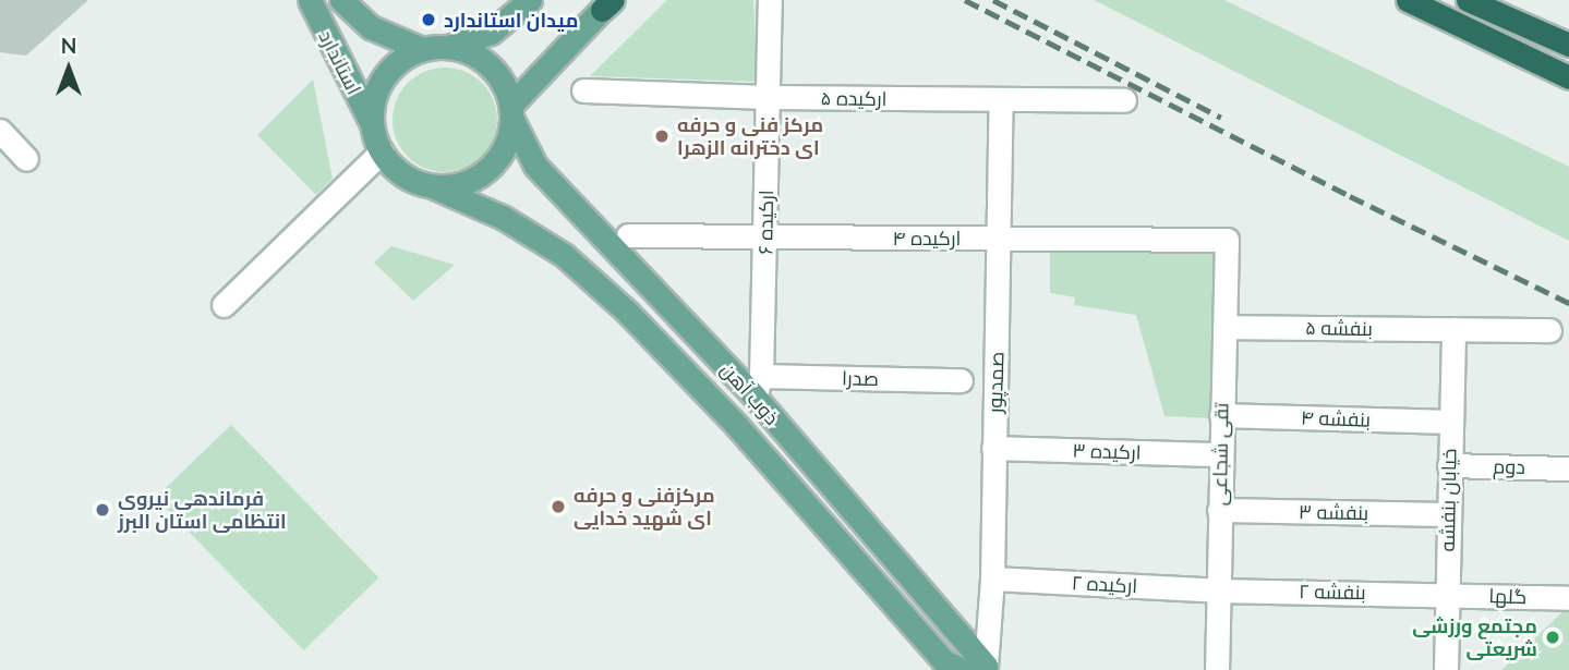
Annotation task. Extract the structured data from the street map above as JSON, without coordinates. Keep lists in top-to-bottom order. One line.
{"streets":{"main road":["استاندارد","ذوب آهن"],"street":["ارکیده ۵","ارکیده ۶","ارکیده ۴","بنفشه ۵","صدرا","صمدپور","بنفشه ۴","ارکیده ۳","تقی شجاعی","دوم","خیابان بنفشه","بنفشه ۳","ارکیده ۲","بنفشه ۲","گلها"]},"crossings":[["استاندارد","ذوب آهن"],["ارکیده ۵","ارکیده ۶"],["ارکیده ۵","صمدپور"],["ارکیده ۶","ارکیده ۴"],["ارکیده ۶","صدرا"],["ارکیده ۶","ذوب آهن"],["ارکیده ۴","صمدپور"],["ارکیده ۴","تقی شجاعی"],["بنفشه ۵","تقی شجاعی"],["بنفشه ۵","خیابان بنفشه"],["صدرا","ذوب آهن"],["صمدپور","ذوب آهن"],["صمدپور","ارکیده ۳"],["صمدپور","ارکیده ۲"],["بنفشه ۴","تقی شجاعی"],["بنفشه ۴","خیابان بنفشه"],["ارکیده ۳","تقی شجاعی"],["تقی شجاعی","بنفشه ۳"],["تقی شجاعی","ارکیده ۲"],["تقی شجاعی","بنفشه ۲"],["دوم","خیابان بنفشه"],["خیابان بنفشه","بنفشه ۳"],["خیابان بنفشه","بنفشه ۲"],["خیابان بنفشه","گلها"],["ارکیده ۲","بنفشه ۲"],["بنفشه ۲","گلها"]],"places":["میدان استاندارد","مرکز فنی و حرفه ای دخترانه الزهرا","مرکزفنی و حرفه ای شهید خدایی","فرماندهی نیروی انتظامی استان البرز","مجتمع ورزشی شریعتی"],"north":"top"}
